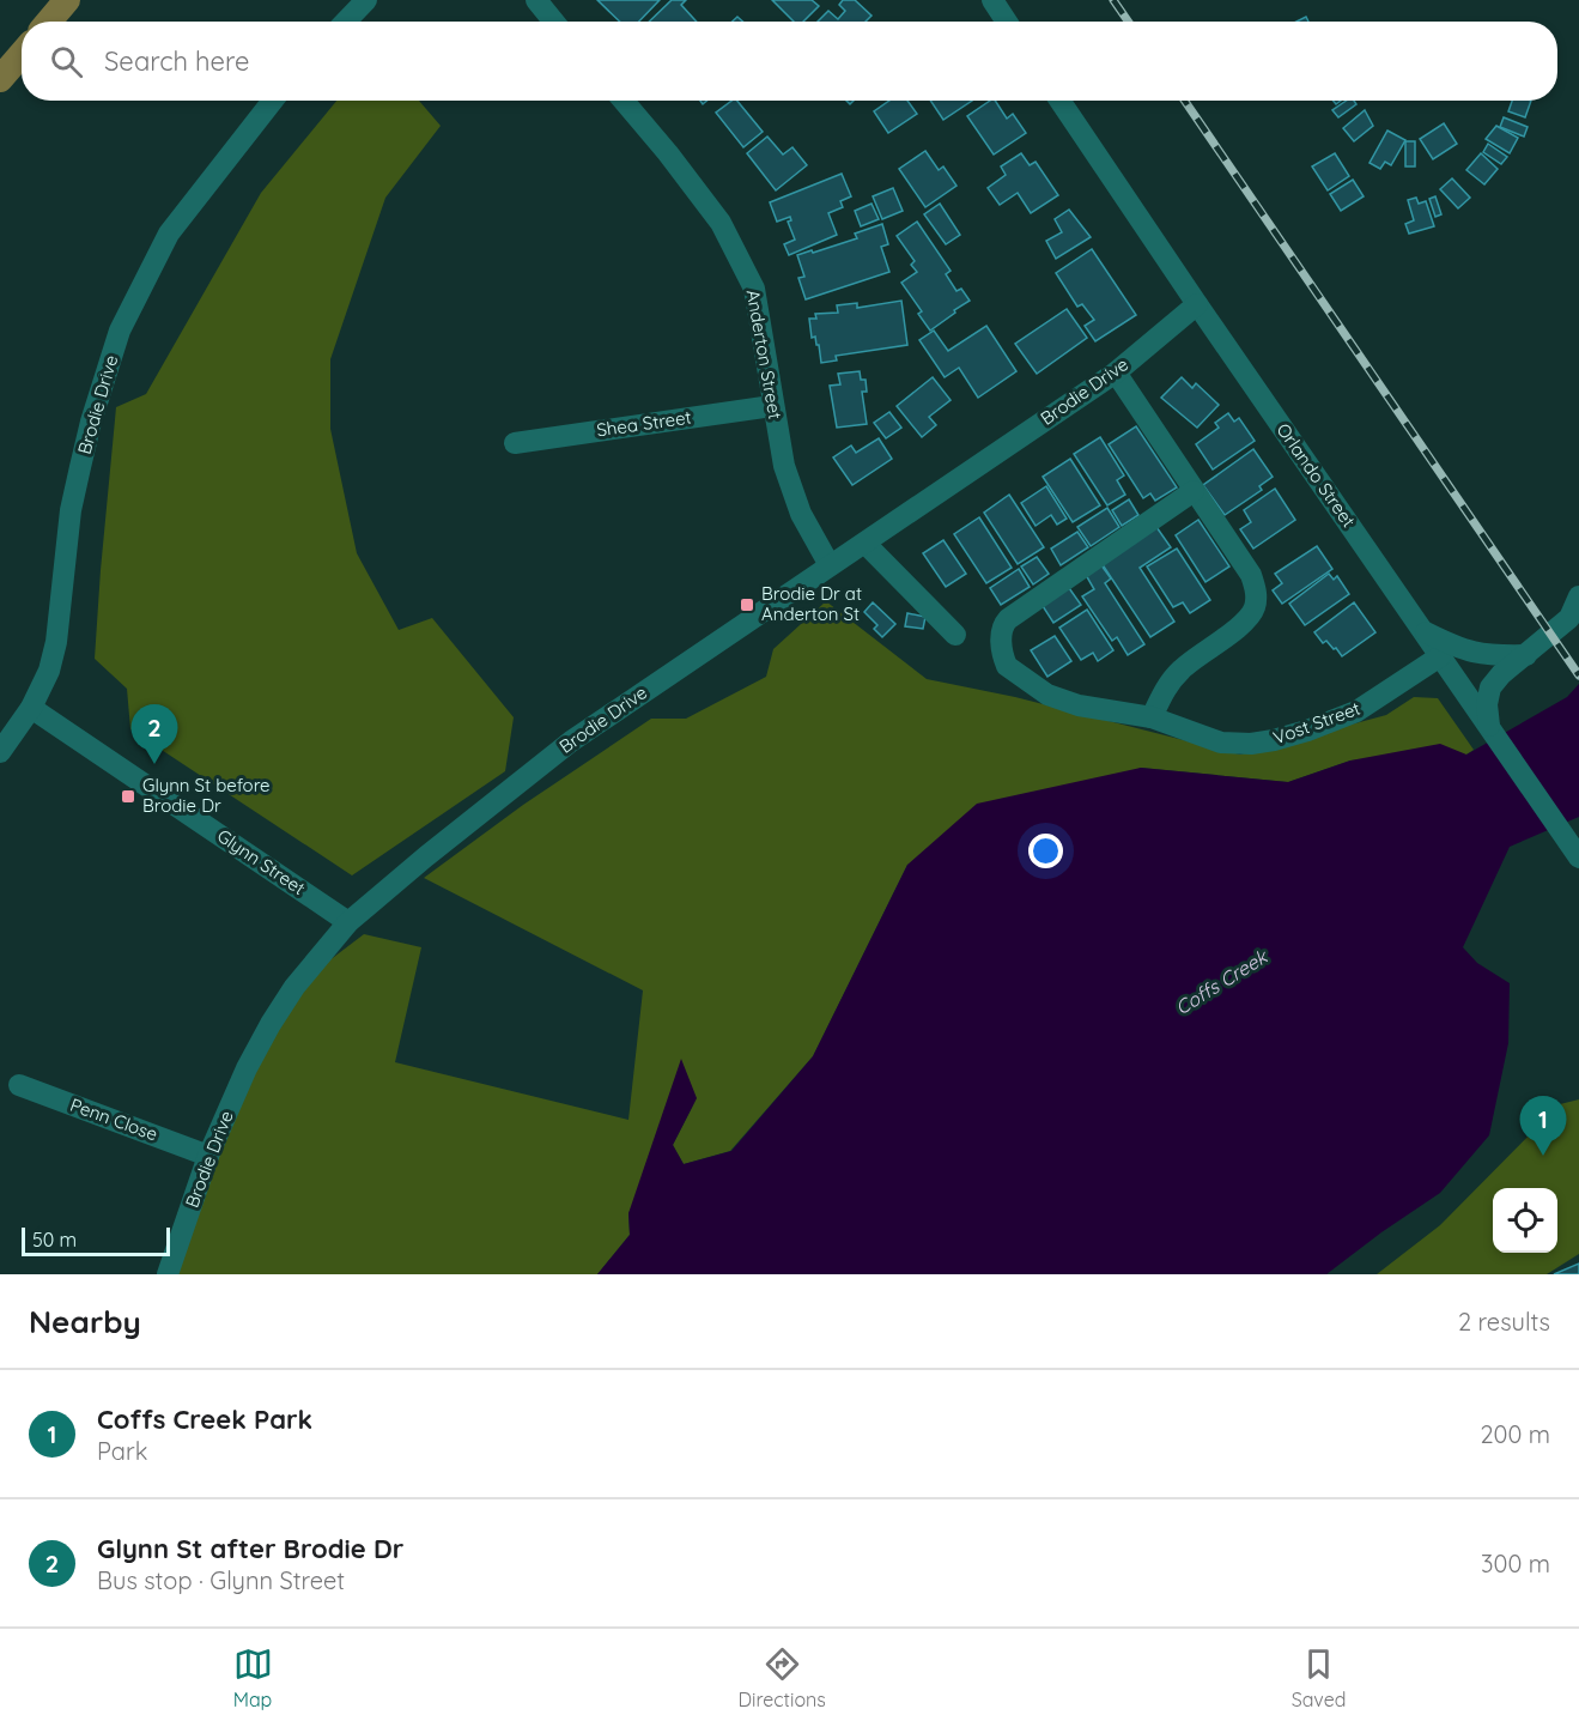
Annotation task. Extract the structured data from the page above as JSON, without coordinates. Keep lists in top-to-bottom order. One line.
{"streets":{"street":["Anderton Street","Brodie Drive","Shea Street","Orlando Street","Vost Street","Glynn Street","Penn Close"]},"crossings":[["Anderton Street","Brodie Drive"],["Anderton Street","Shea Street"],["Brodie Drive","Orlando Street"],["Brodie Drive","Glynn Street"],["Brodie Drive","Penn Close"],["Orlando Street","Vost Street"]],"water":["Coffs Creek"],"places":{"transit":["Brodie Dr at Anderton St","Glynn St before Brodie Dr"]},"scale_bar":"50 m","page":{"search":"Search here","pins":["2","1"],"scale":"50 m","heading":["Nearby","2 results"],"list":[{"mark":"1","name":"Coffs Creek Park","note":"Park","value":"200 m"},{"mark":"2","name":"Glynn St after Brodie Dr","note":"Bus stop · Glynn Street","value":"300 m"}],"nav":["Map","Directions","Saved"]}}
